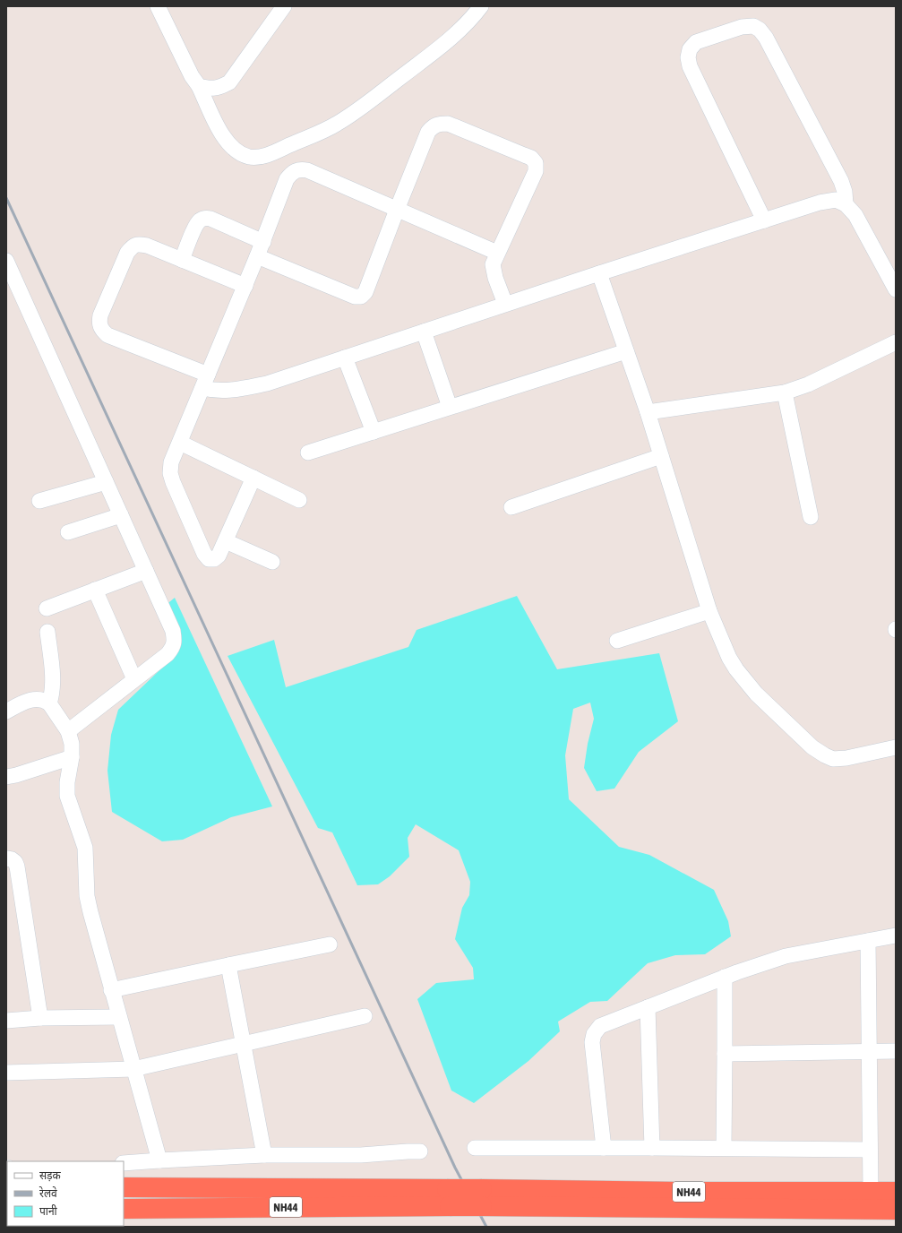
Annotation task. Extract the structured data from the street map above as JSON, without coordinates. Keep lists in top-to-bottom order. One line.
{"streets":{"highway":["NH44"]},"legend":["सड़क","रेलवे","पानी"]}
